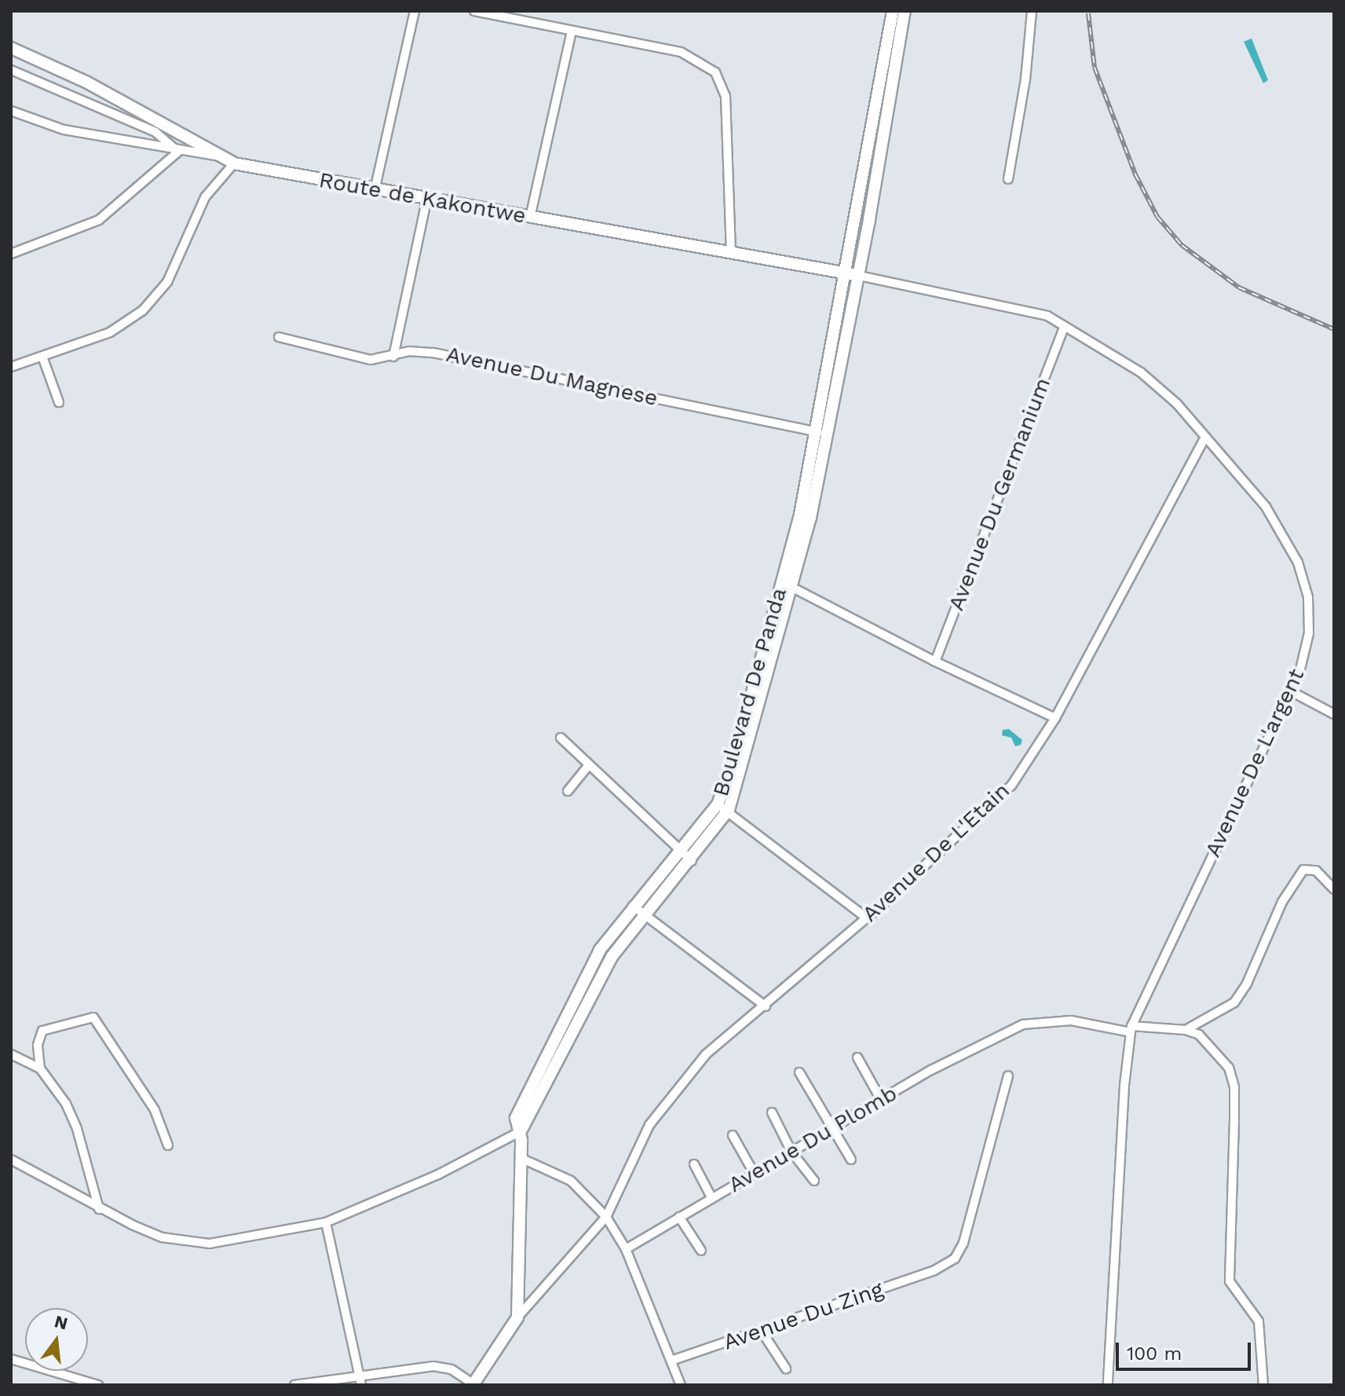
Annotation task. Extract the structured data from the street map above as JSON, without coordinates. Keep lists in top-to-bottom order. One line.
{"streets":{"street":["Route de Kakontwe","Avenue Du Magnese","Avenue Du Germanium","Boulevard De Panda","Avenue De L'argent","Avenue De L'Etain","Avenue Du Plomb","Avenue Du Zing"]},"crossings":[["Route de Kakontwe","Boulevard De Panda"],["Route de Kakontwe","Avenue De L'argent"],["Avenue Du Magnese","Boulevard De Panda"],["Avenue Du Germanium","Avenue De L'argent"],["Boulevard De Panda","Avenue De L'argent"],["Boulevard De Panda","Avenue De L'Etain"],["Avenue De L'argent","Avenue De L'Etain"],["Avenue De L'argent","Avenue Du Plomb"]],"scale_bar":"100 m","north":"top"}
